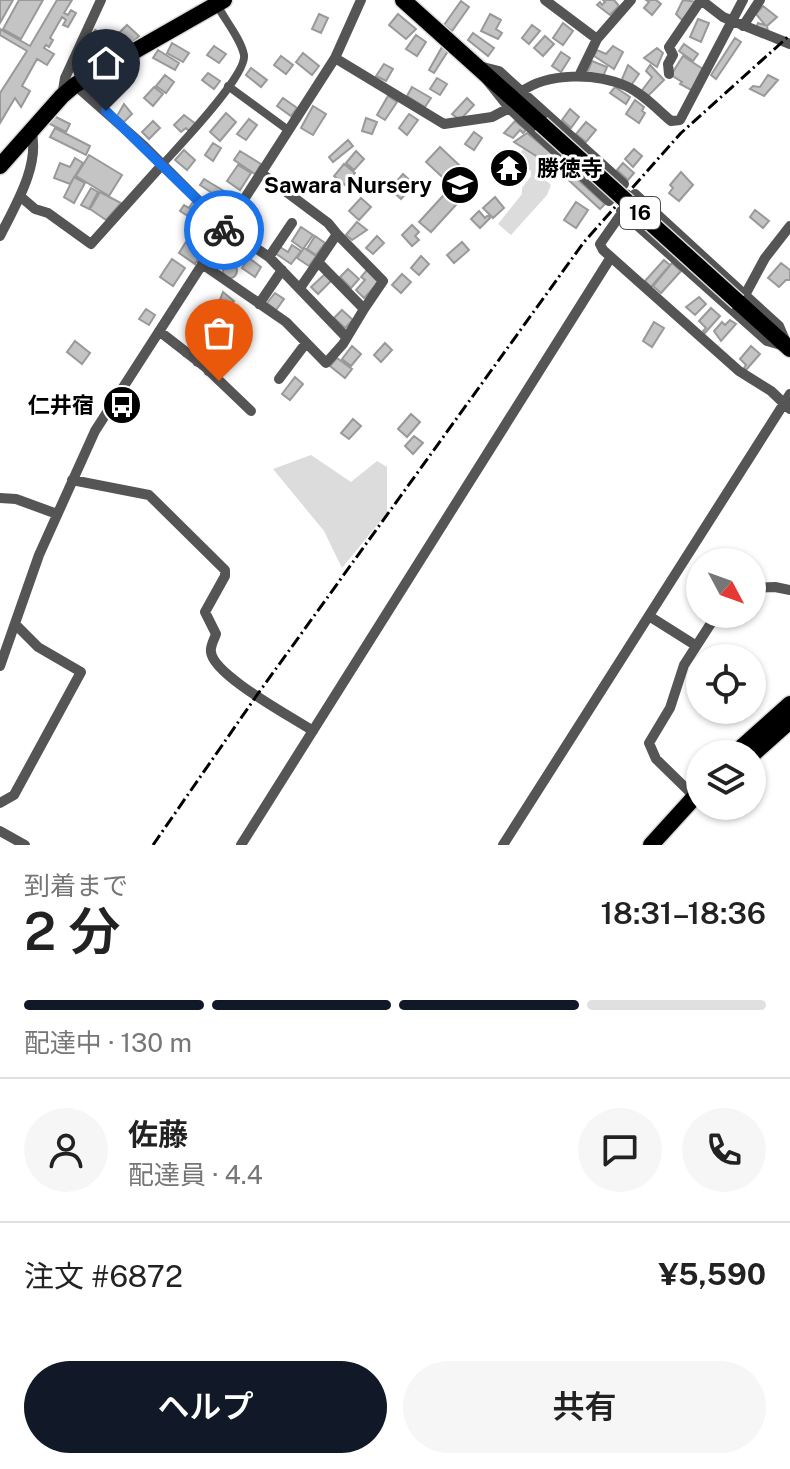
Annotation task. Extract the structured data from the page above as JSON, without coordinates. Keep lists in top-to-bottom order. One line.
{"streets":{"main road":["16"]},"places":{"temple":["勝徳寺"],"school or university":["Sawara Nursery"],"bus stop":["仁井宿"]},"north":"bottom right","page":{"heading":["2 分","到着まで","18:31–18:36"],"panel":["佐藤","配達員 · 4.4","注文 #6872","¥5,590"],"bar":"配達中 · 130 m","buttons":["ヘルプ","共有"]}}
